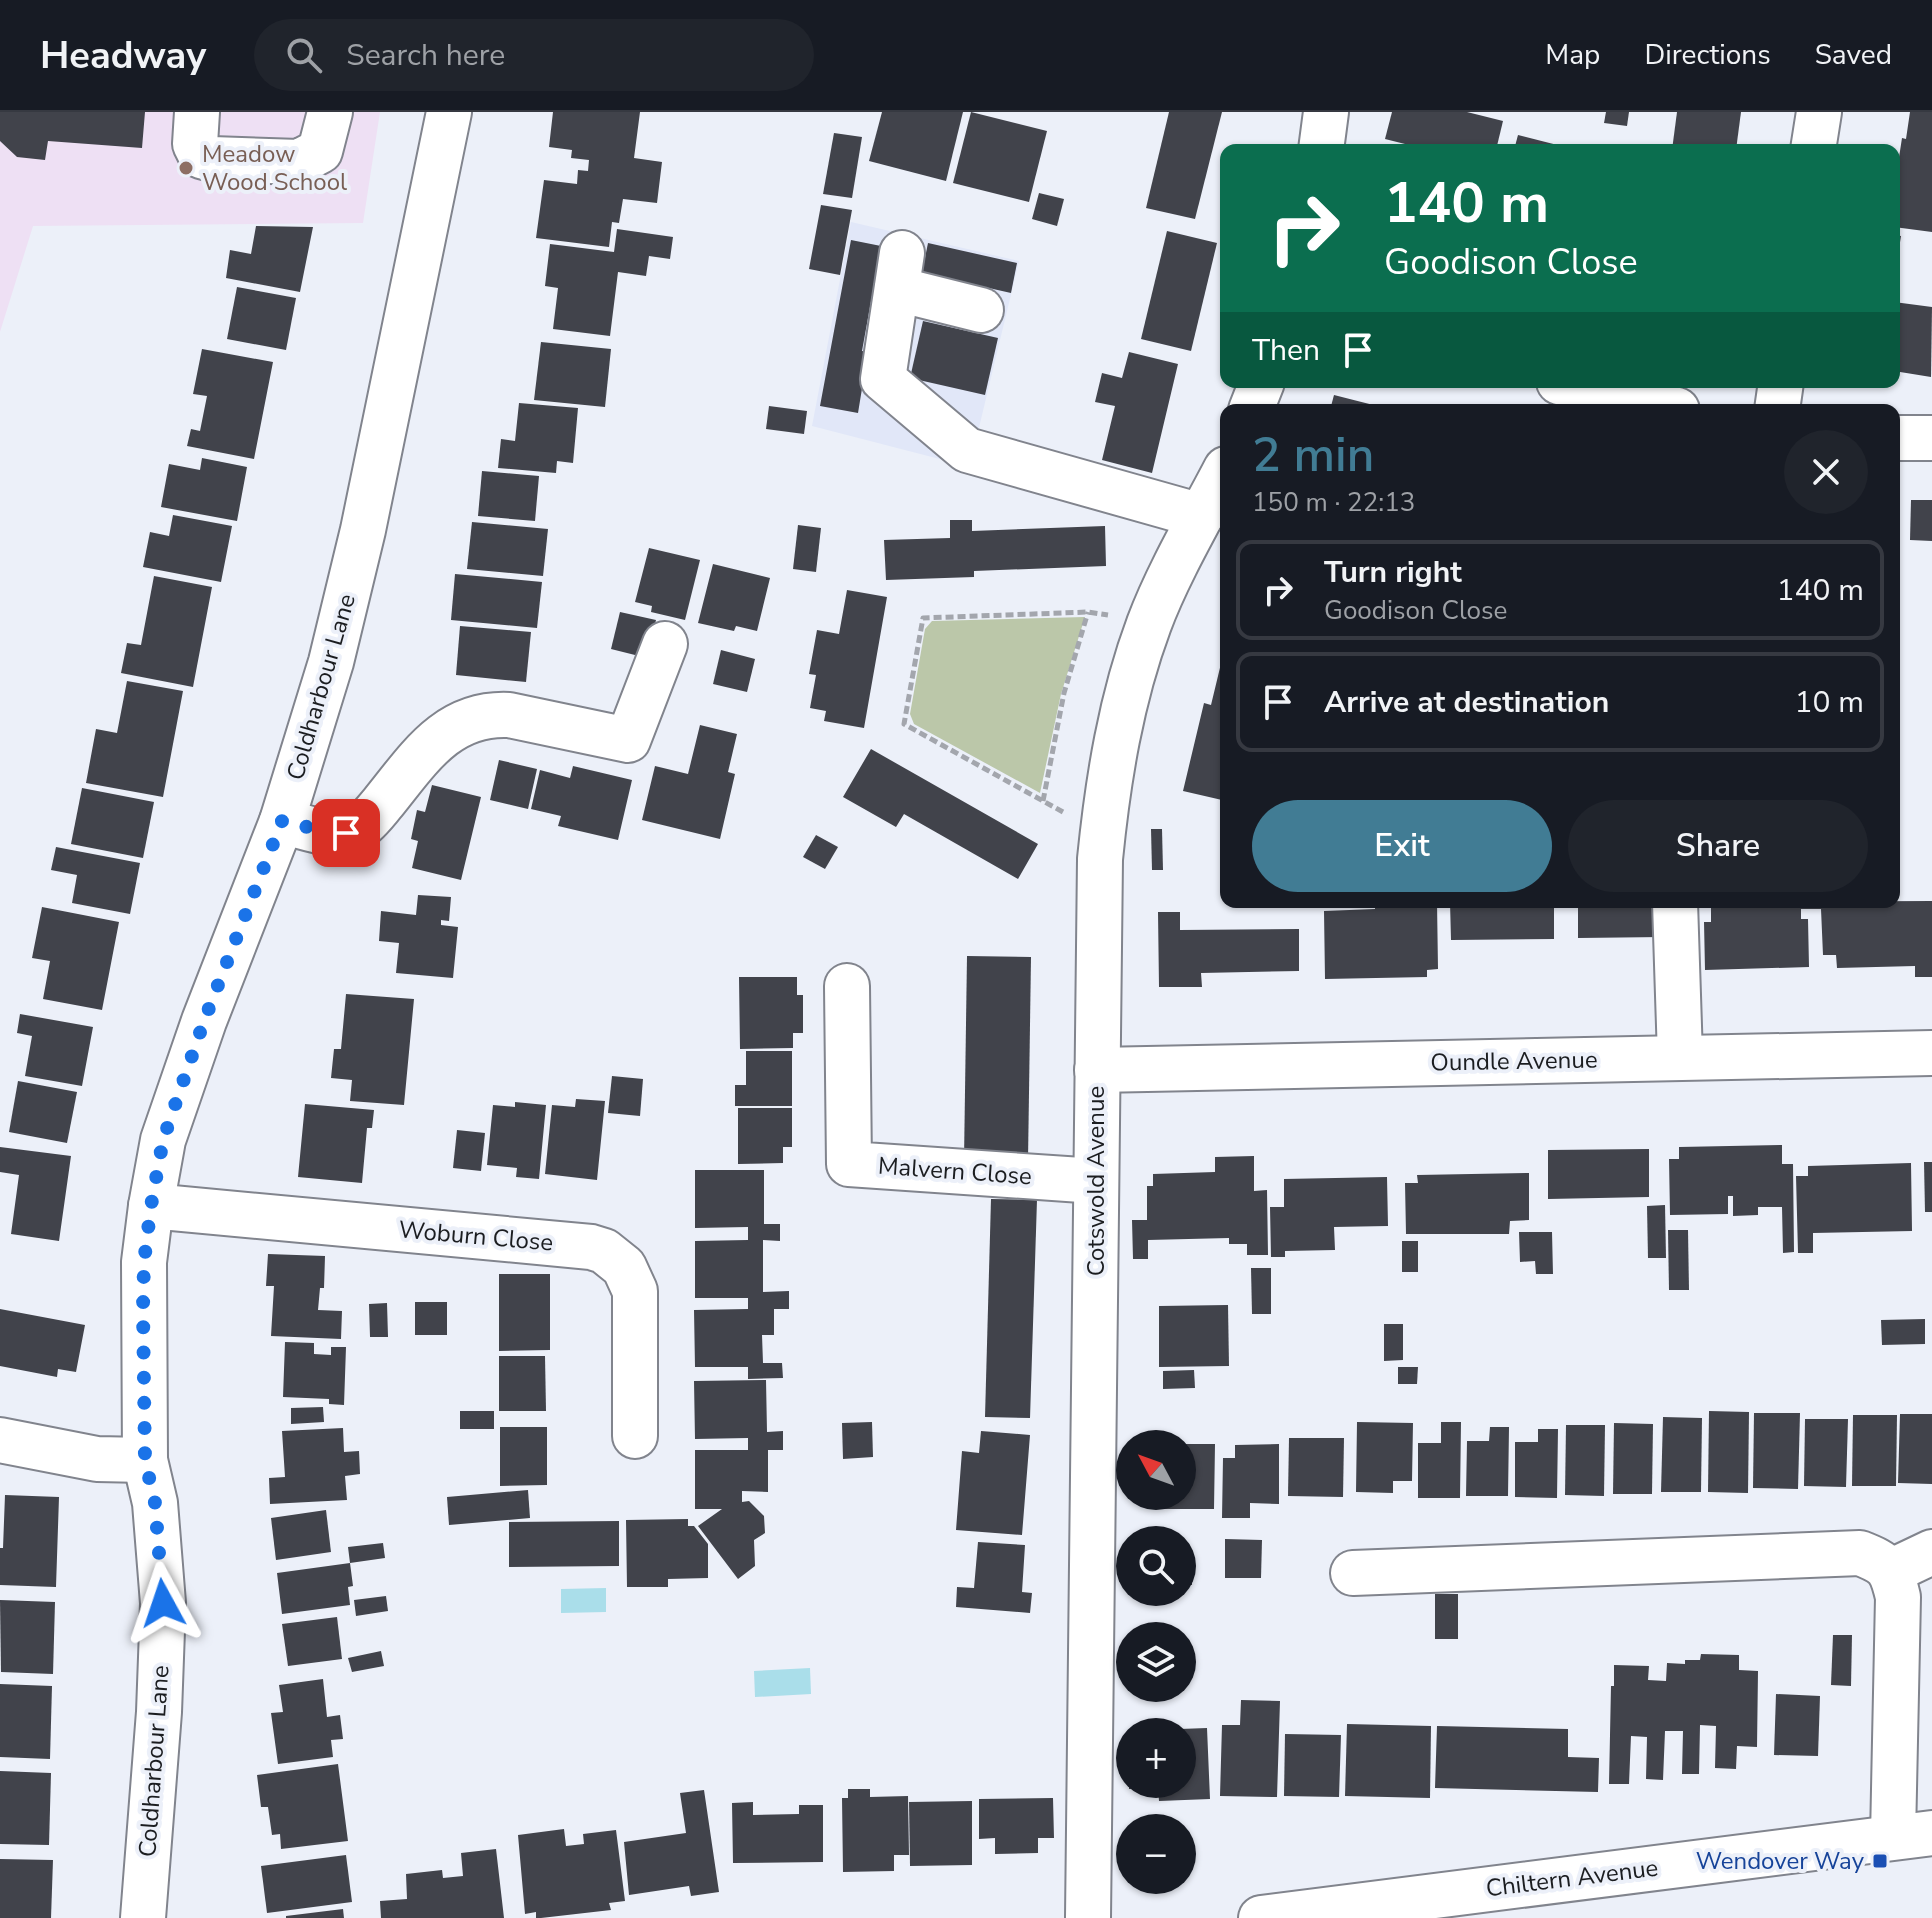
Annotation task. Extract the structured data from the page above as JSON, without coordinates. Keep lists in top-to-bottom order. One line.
{"streets":{"street":["Coldharbour Lane","Oundle Avenue","Malvern Close","Cotswold Avenue","Woburn Close","Chiltern Avenue"]},"crossings":[["Coldharbour Lane","Woburn Close"],["Oundle Avenue","Cotswold Avenue"],["Malvern Close","Cotswold Avenue"]],"places":{"other":["Meadow Wood School"],"transit":["Wendover Way"]},"north":"top left","page":{"header":"Headway","search":"Search here","nav":["Map","Directions","Saved"],"turn":["140 m","Goodison Close"],"then":"Then","heading":["2 min","150 m · 22:13"],"list":[{"name":"Turn right","note":"Goodison Close","value":"140 m"},{"name":"Arrive at destination","value":"10 m"}],"buttons":["Exit","Share"],"map_buttons":["+","−"]}}
